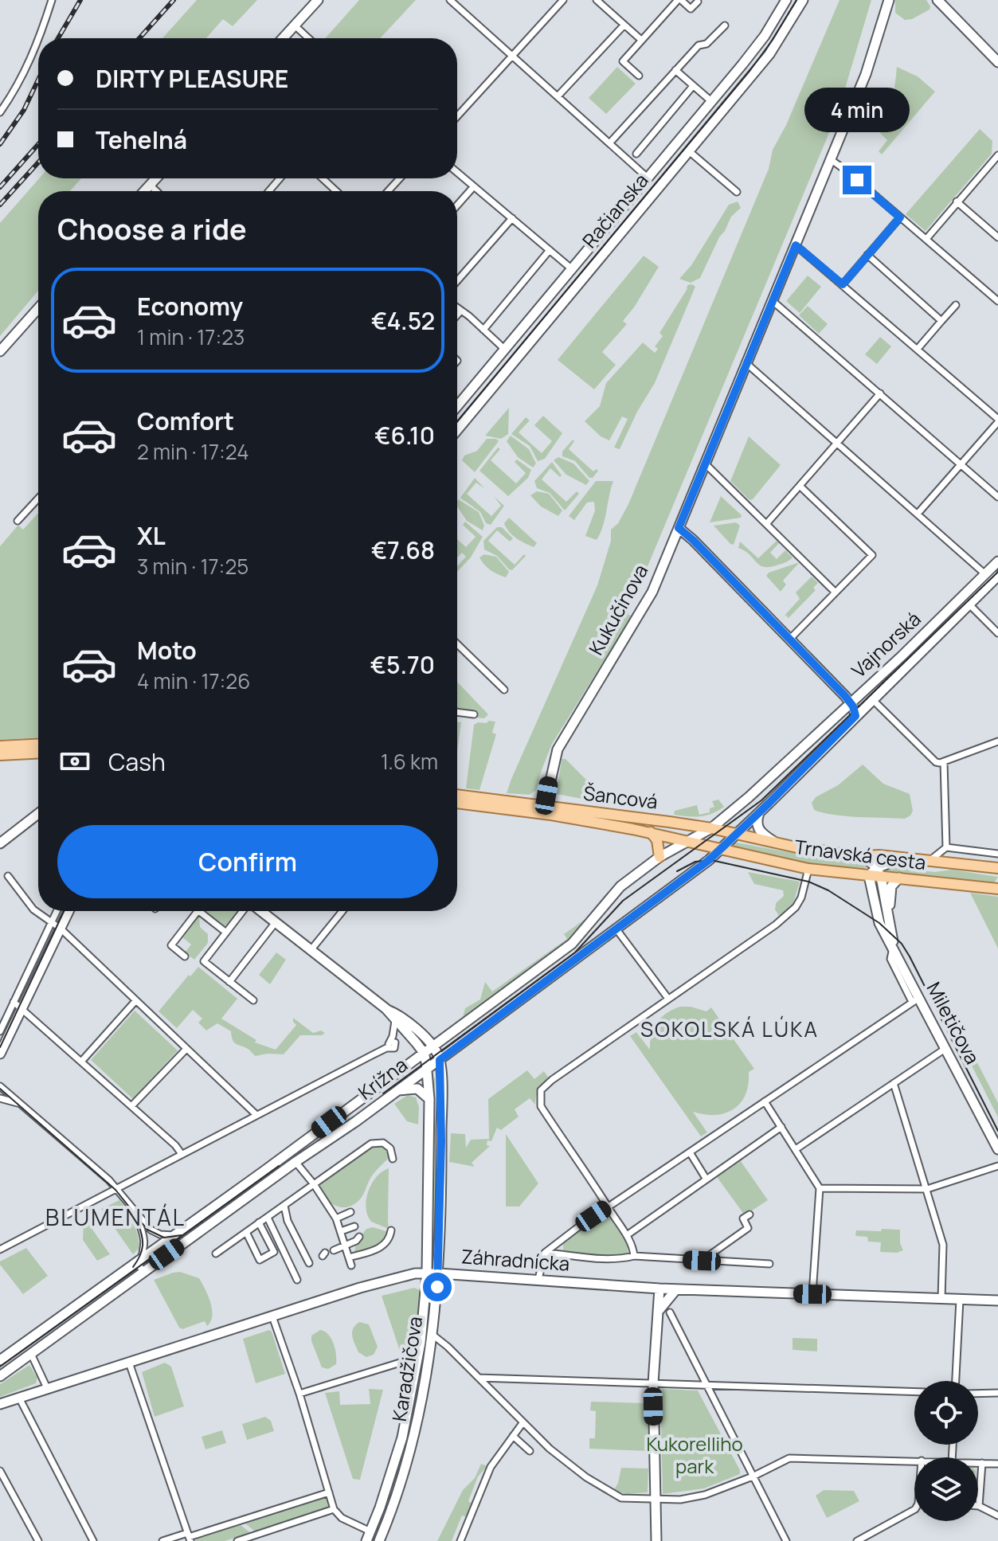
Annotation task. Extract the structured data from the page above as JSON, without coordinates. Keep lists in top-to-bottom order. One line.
{"streets":{"main road":["Šancová","Trnavská cesta"],"street":["Račianska","Kukučínova","Vajnorská","Miletičova","Krížna","Záhradnícka","Karadžičova"]},"crossings":[["Kukučínova","Šancová"],["Vajnorská","Šancová"],["Vajnorská","Trnavská cesta"],["Vajnorská","Krížna"],["Šancová","Trnavská cesta"],["Šancová","Krížna"],["Trnavská cesta","Miletičova"],["Trnavská cesta","Krížna"],["Krížna","Karadžičova"],["Záhradnícka","Karadžičova"]],"districts":["SOKOLSKÁ LÚKA","BLUMENTÁL"],"parks":["Kukorelliho park"],"page":{"banner":["DIRTY PLEASURE","Tehelná"],"bubble":"4 min","heading":"Choose a ride","list":[{"name":"Economy","note":"1 min · 17:23","value":"€4.52"},{"name":"Comfort","note":"2 min · 17:24","value":"€6.10"},{"name":"XL","note":"3 min · 17:25","value":"€7.68"},{"name":"Moto","note":"4 min · 17:26","value":"€5.70"}],"pay":["Cash","1.6 km"],"buttons":"Confirm"}}
